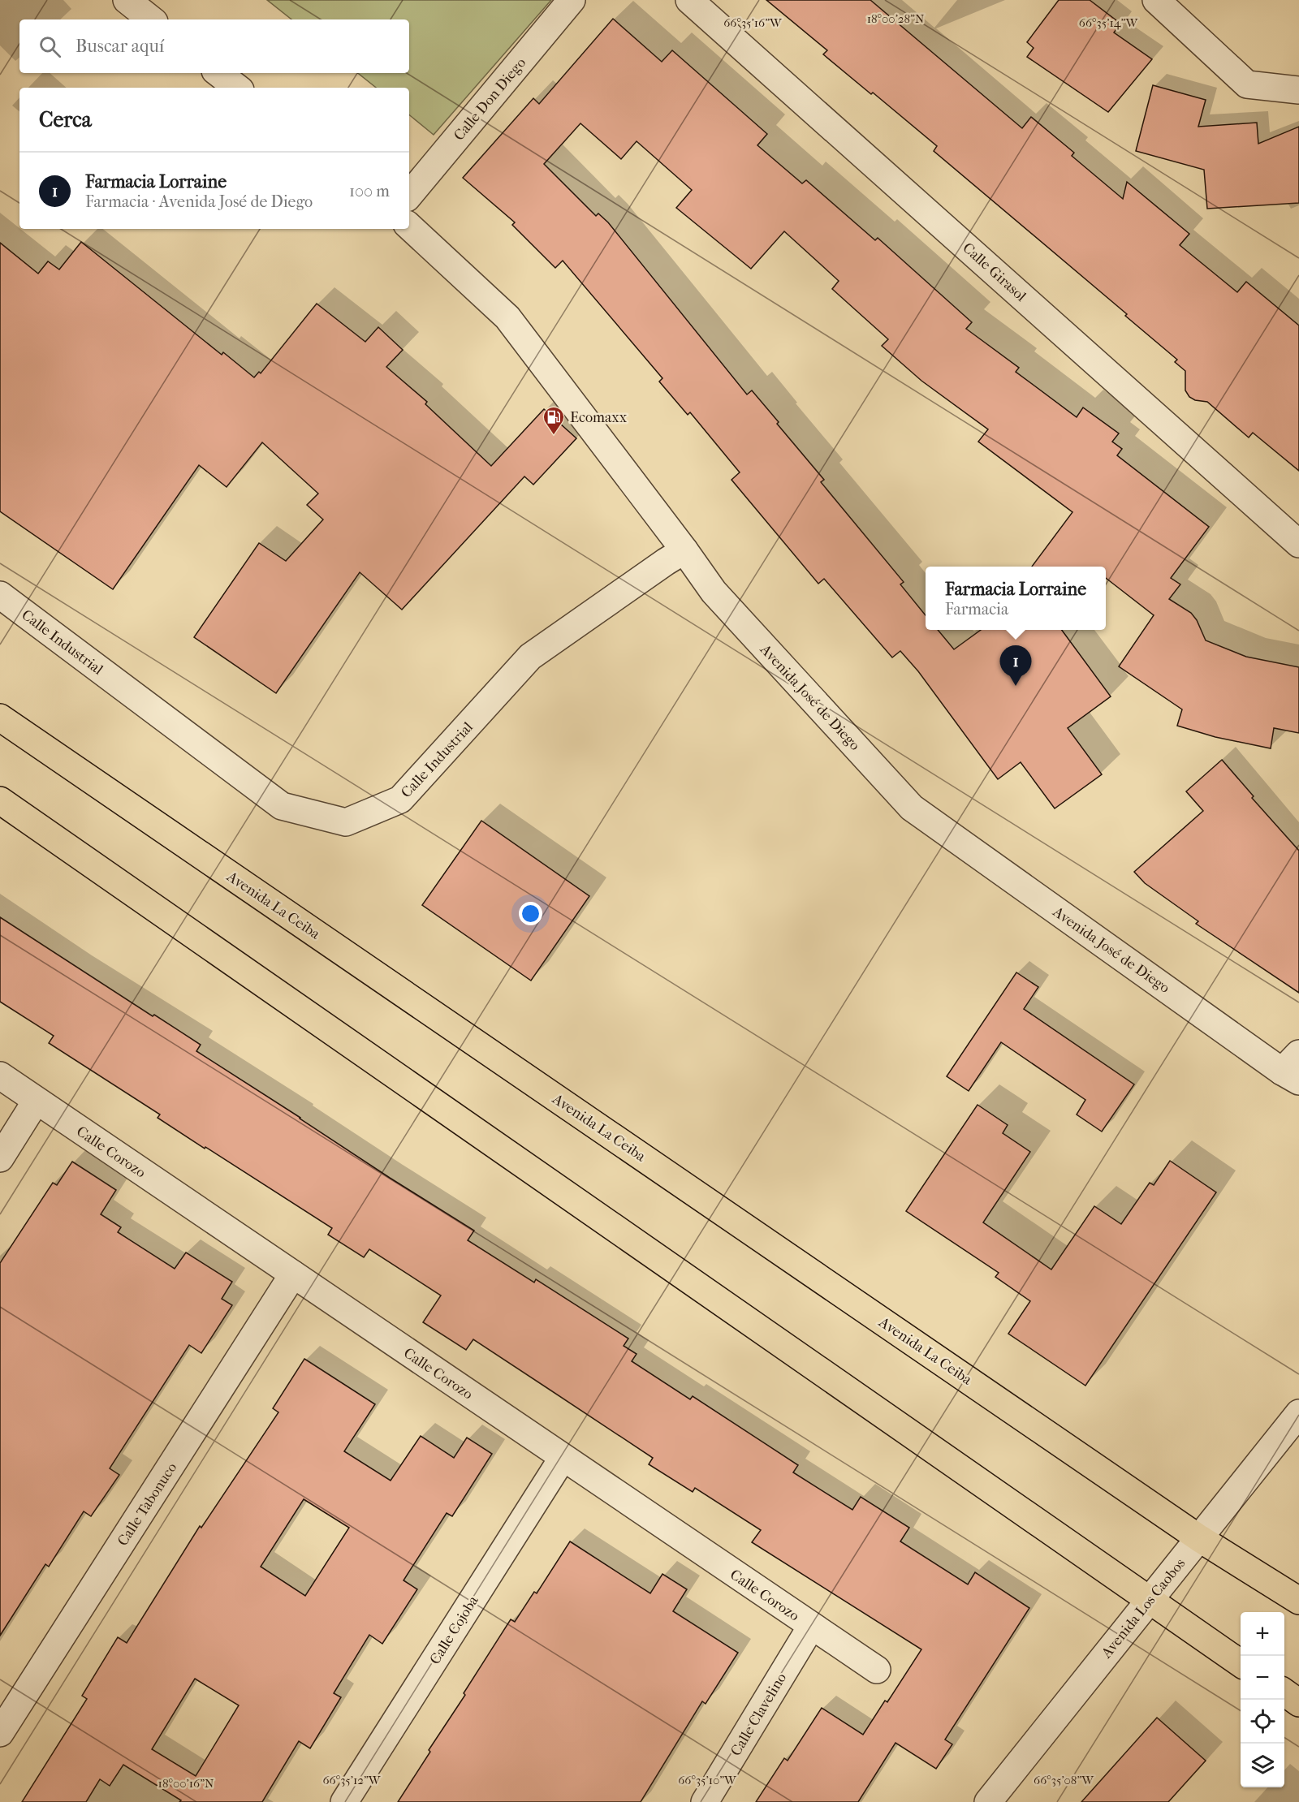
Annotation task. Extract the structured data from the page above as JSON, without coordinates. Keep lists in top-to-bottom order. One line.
{"streets":{"highway":["Avenida La Ceiba"],"street":["Calle Don Diego","Calle Girasol","Calle Industrial","Avenida José de Diego","Calle Corozo","Calle Tabonuco","Avenida Los Caobos","Calle Cojoba","Calle Clavelino"]},"crossings":[["Calle Industrial","Avenida José de Diego"],["Avenida La Ceiba","Avenida Los Caobos"],["Calle Corozo","Calle Tabonuco"],["Calle Corozo","Calle Cojoba"],["Calle Corozo","Calle Clavelino"]],"places":{"fuel station":["Ecomaxx"]},"page":{"search":"Buscar aquí","heading":"Cerca","list":[{"mark":"1","name":"Farmacia Lorraine","note":"Farmacia · Avenida José de Diego","value":"100 m"}],"popup":["Farmacia Lorraine","Farmacia"],"pins":"1","map_buttons":["+","−"]},"coordinates":["18°00'28\"N","66°35'16\"W","66°35'14\"W","66°35'12\"W","66°35'10\"W","66°35'08\"W","18°00'16\"N"]}
